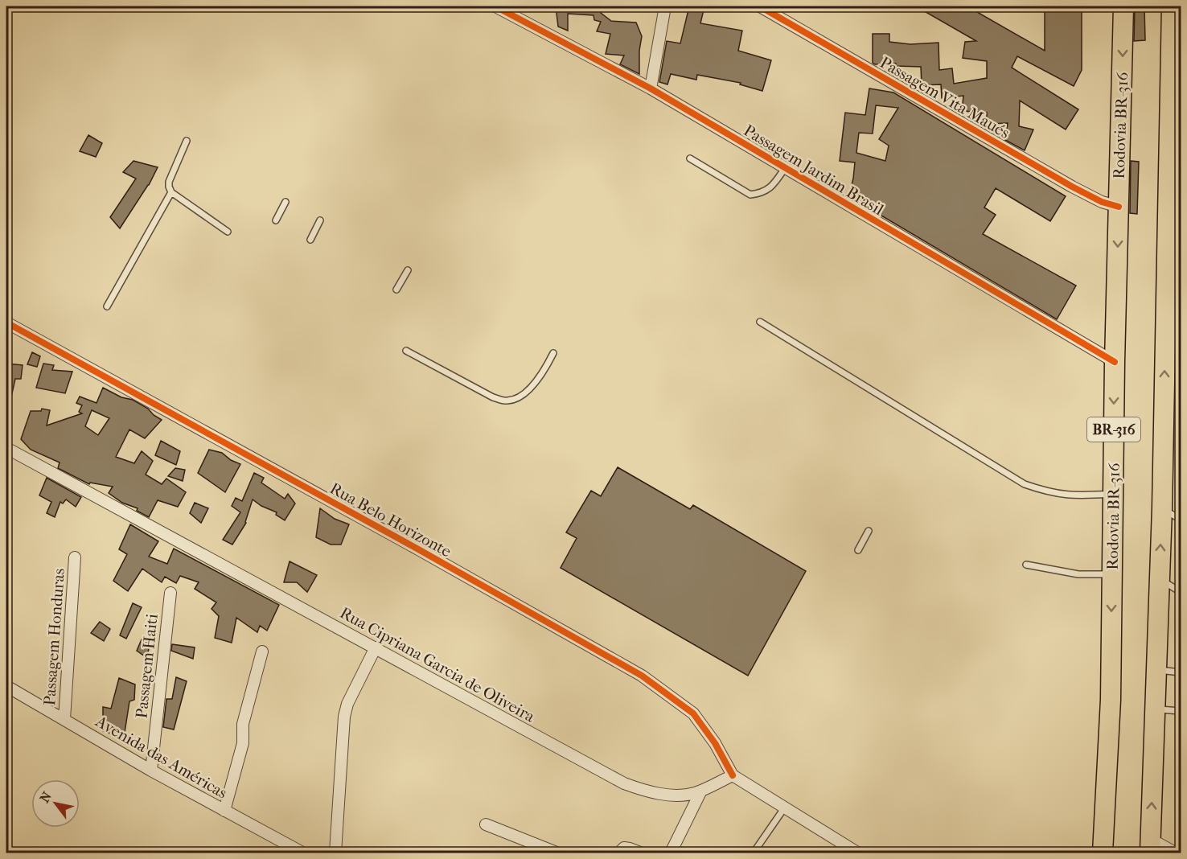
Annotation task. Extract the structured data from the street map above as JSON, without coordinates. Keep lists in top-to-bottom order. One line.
{"streets":{"highway":["Rodovia BR-316","BR-316"],"street":["Passagem Vita Maués","Passagem Jardim Brasil","Rua Belo Horizonte","Passagem Honduras","Rua Cipriana Garcia de Oliveira","Passagem Haiti","Avenida das Américas"]},"crossings":[["Passagem Vita Maués","Rodovia BR-316"],["Rodovia BR-316","Passagem Jardim Brasil"],["Rua Belo Horizonte","Rua Cipriana Garcia de Oliveira"],["Passagem Honduras","Avenida das Américas"],["Passagem Haiti","Avenida das Américas"]],"north":"top left"}
